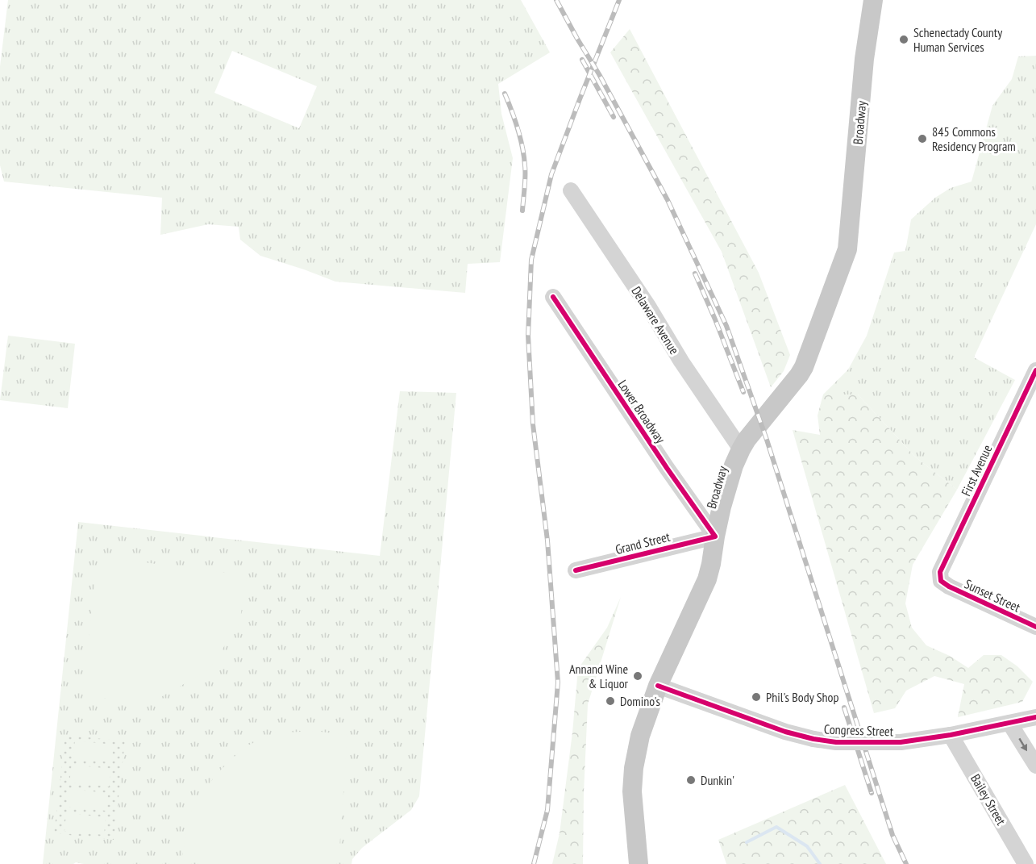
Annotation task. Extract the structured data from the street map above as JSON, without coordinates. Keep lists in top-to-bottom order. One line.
{"streets":{"main road":["Broadway"],"street":["Delaware Avenue","Lower Broadway","First Avenue","Grand Street","Sunset Street","Congress Street","Bailey Street"]},"crossings":[["Broadway","Delaware Avenue"],["Broadway","Lower Broadway"],["Broadway","Grand Street"],["Broadway","Congress Street"],["Lower Broadway","Grand Street"],["First Avenue","Sunset Street"],["Congress Street","Bailey Street"]],"places":["Schenectady County Human Services","845 Commons Residency Program","Annand Wine & Liquor","Phil's Body Shop","Domino's","Dunkin'"]}
